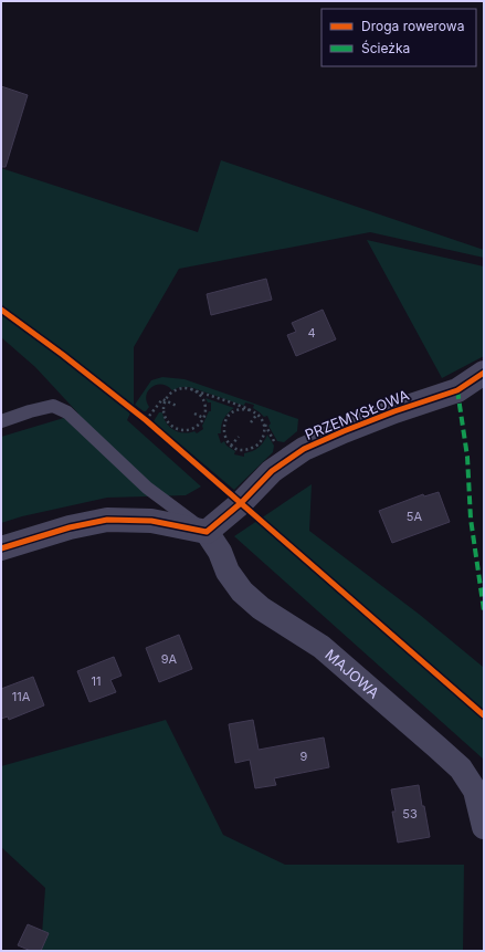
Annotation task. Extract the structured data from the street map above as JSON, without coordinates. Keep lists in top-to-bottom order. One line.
{"streets":{"street":["PRZEMYSŁOWA","MAJOWA"]},"crossings":[["PRZEMYSŁOWA","MAJOWA"]],"house_numbers":["4","5A","9A","11","11A","9","53"],"legend":["Droga rowerowa","Ścieżka"]}
